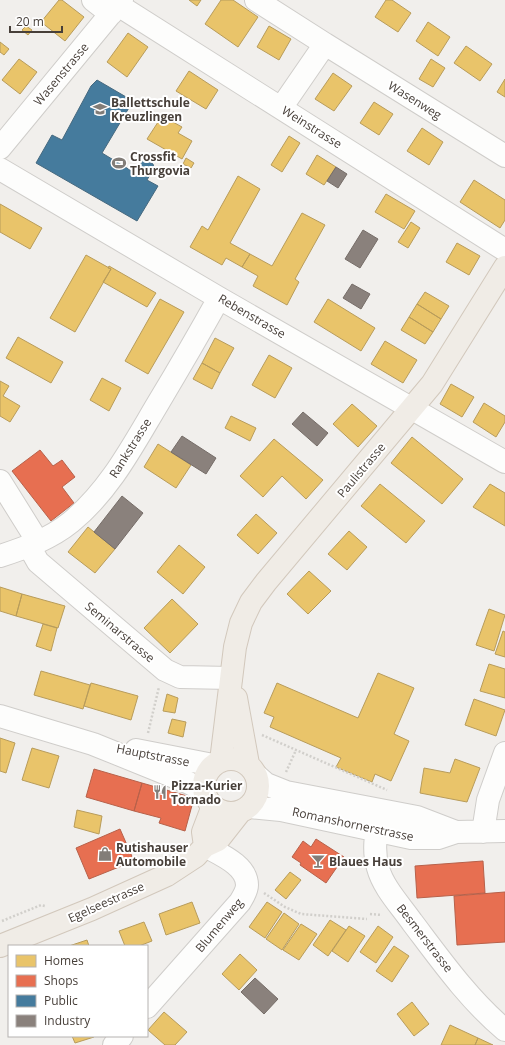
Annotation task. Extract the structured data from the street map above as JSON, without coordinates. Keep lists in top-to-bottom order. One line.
{"streets":{"main road":["Paulistrasse","Egelseestrasse"],"street":["Wasenstrasse","Wasenweg","Weinstrasse","Rebenstrasse","Rankstrasse","Seminarstrasse","Hauptstrasse","Romanshornerstrasse","Blumenweg","Besmerstrasse"]},"crossings":[["Wasenstrasse","Weinstrasse"],["Rebenstrasse","Rankstrasse"],["Rebenstrasse","Paulistrasse"],["Rankstrasse","Seminarstrasse"],["Paulistrasse","Seminarstrasse"],["Paulistrasse","Hauptstrasse"],["Paulistrasse","Romanshornerstrasse"],["Paulistrasse","Egelseestrasse"],["Hauptstrasse","Romanshornerstrasse"],["Hauptstrasse","Egelseestrasse"],["Romanshornerstrasse","Egelseestrasse"],["Romanshornerstrasse","Besmerstrasse"],["Egelseestrasse","Blumenweg"]],"places":{"school or university":["Ballettschule Kreuzlingen"],"sports":["Crossfit Thurgovia"],"restaurant":["Pizza-Kurier Tornado"],"shop":["Rutishauser Automobile"],"bar":["Blaues Haus"]},"legend":["Homes","Shops","Public","Industry"],"scale_bar":"20 m"}
